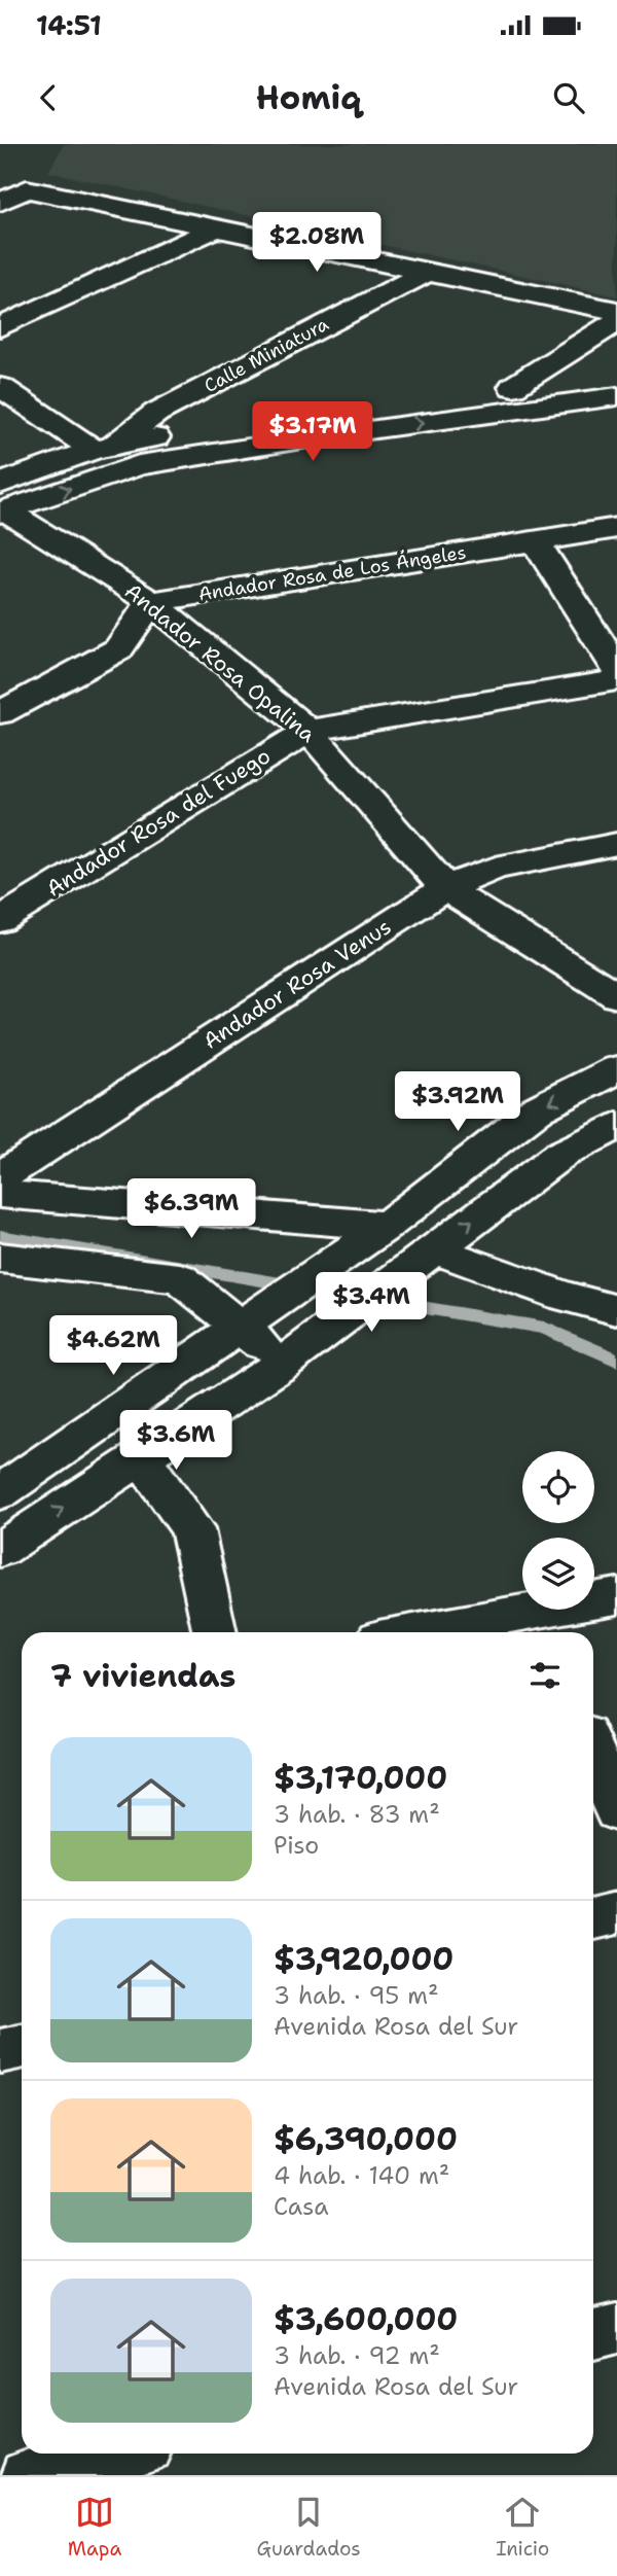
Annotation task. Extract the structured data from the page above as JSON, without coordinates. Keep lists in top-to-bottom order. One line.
{"streets":{"street":["Calle Miniatura","Andador Rosa de Los Ángeles","Andador Rosa Opalina","Andador Rosa del Fuego","Andador Rosa Venus"]},"crossings":[["Andador Rosa de Los Ángeles","Andador Rosa Opalina"],["Andador Rosa Opalina","Andador Rosa del Fuego"],["Andador Rosa Opalina","Andador Rosa Venus"]],"page":{"status":"14:51","header":"Homiq","price":["$2.08M","$3.17M","$3.92M","$6.39M","$3.4M","$4.62M","$3.6M"],"heading":"7 viviendas","list":[{"name":"$3,170,000","note":"3 hab. · 83 m² · Piso"},{"name":"$3,920,000","note":"3 hab. · 95 m² · Avenida Rosa del Sur"},{"name":"$6,390,000","note":"4 hab. · 140 m² · Casa"},{"name":"$3,600,000","note":"3 hab. · 92 m² · Avenida Rosa del Sur"}],"tabs":["Mapa","Guardados","Inicio"]}}
